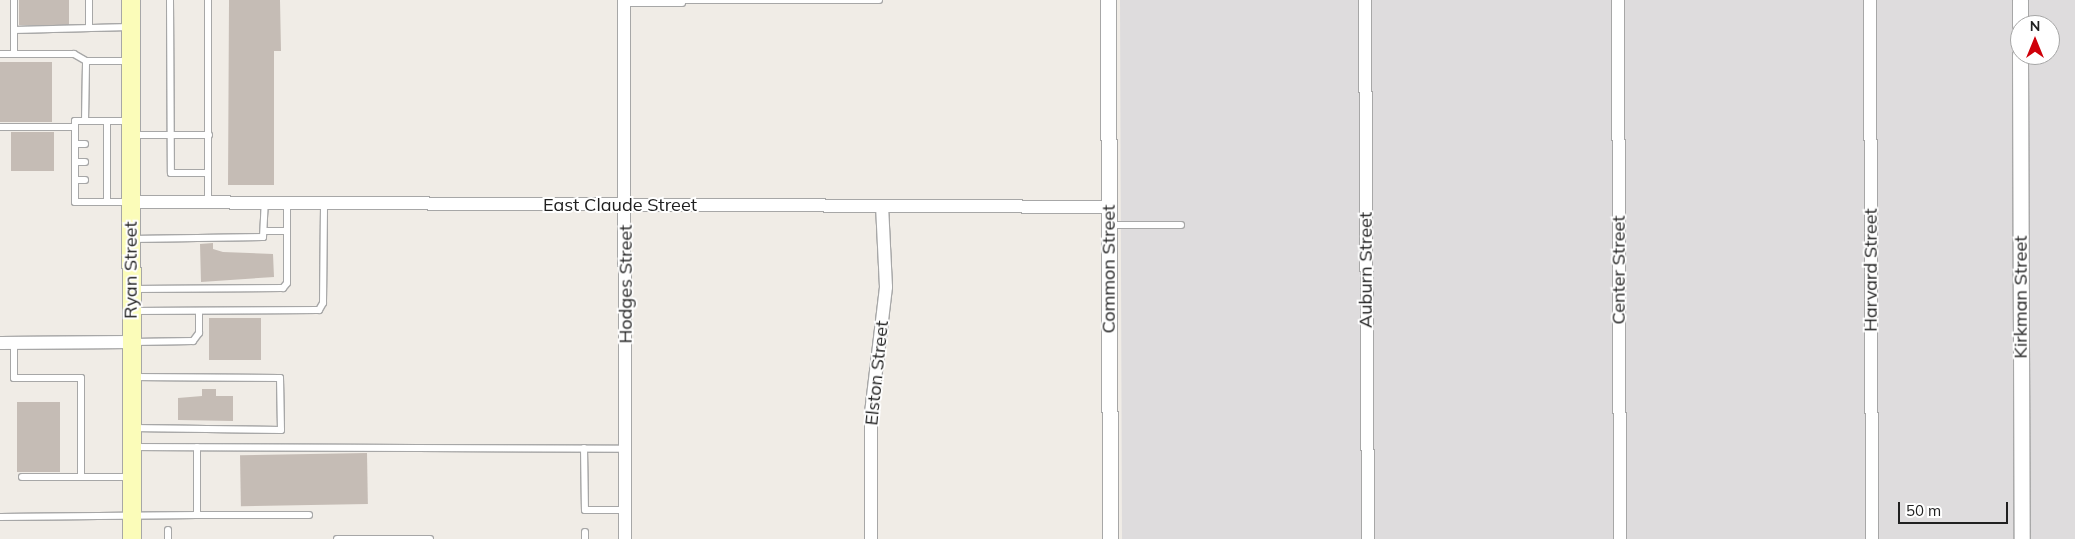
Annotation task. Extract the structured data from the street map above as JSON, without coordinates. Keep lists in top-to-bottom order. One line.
{"streets":{"main road":["Ryan Street"],"street":["East Claude Street","Common Street","Auburn Street","Center Street","Harvard Street","Hodges Street","Kirkman Street","Elston Street"]},"crossings":[["East Claude Street","Common Street"],["East Claude Street","Ryan Street"],["East Claude Street","Hodges Street"],["East Claude Street","Elston Street"]],"scale_bar":"50 m","north":"top"}
